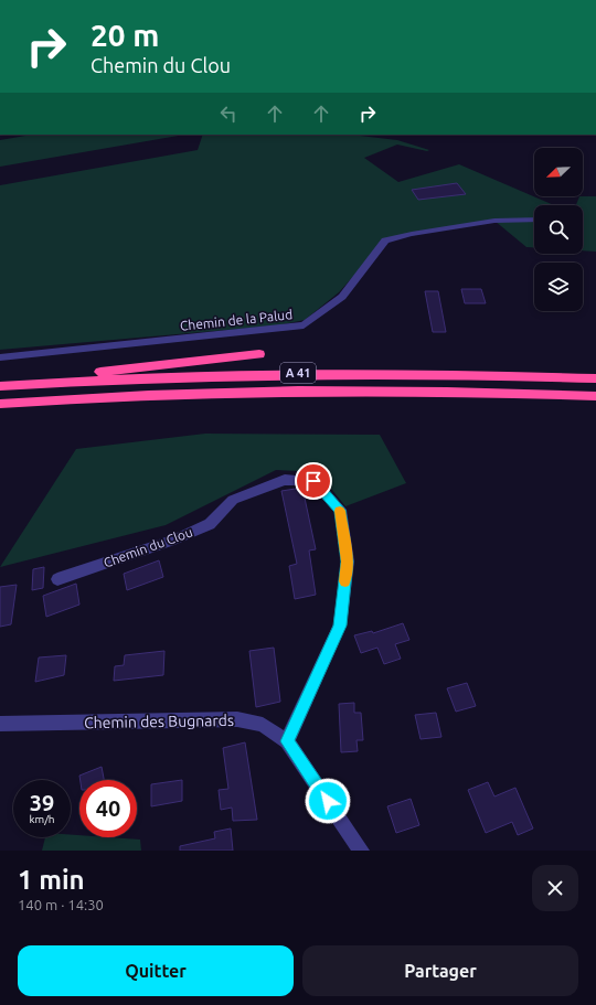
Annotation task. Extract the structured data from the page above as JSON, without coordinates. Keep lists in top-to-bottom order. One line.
{"streets":{"highway":["A 41"],"street":["Chemin de la Palud","Chemin du Clou","Chemin des Bugnards"]},"crossings":[["Chemin du Clou","Chemin des Bugnards"]],"north":"bottom left","page":{"turn":["20 m","Chemin du Clou"],"speed":"39 km/h","limit":"40","heading":["1 min","140 m · 14:30"],"buttons":["Quitter","Partager"]}}
